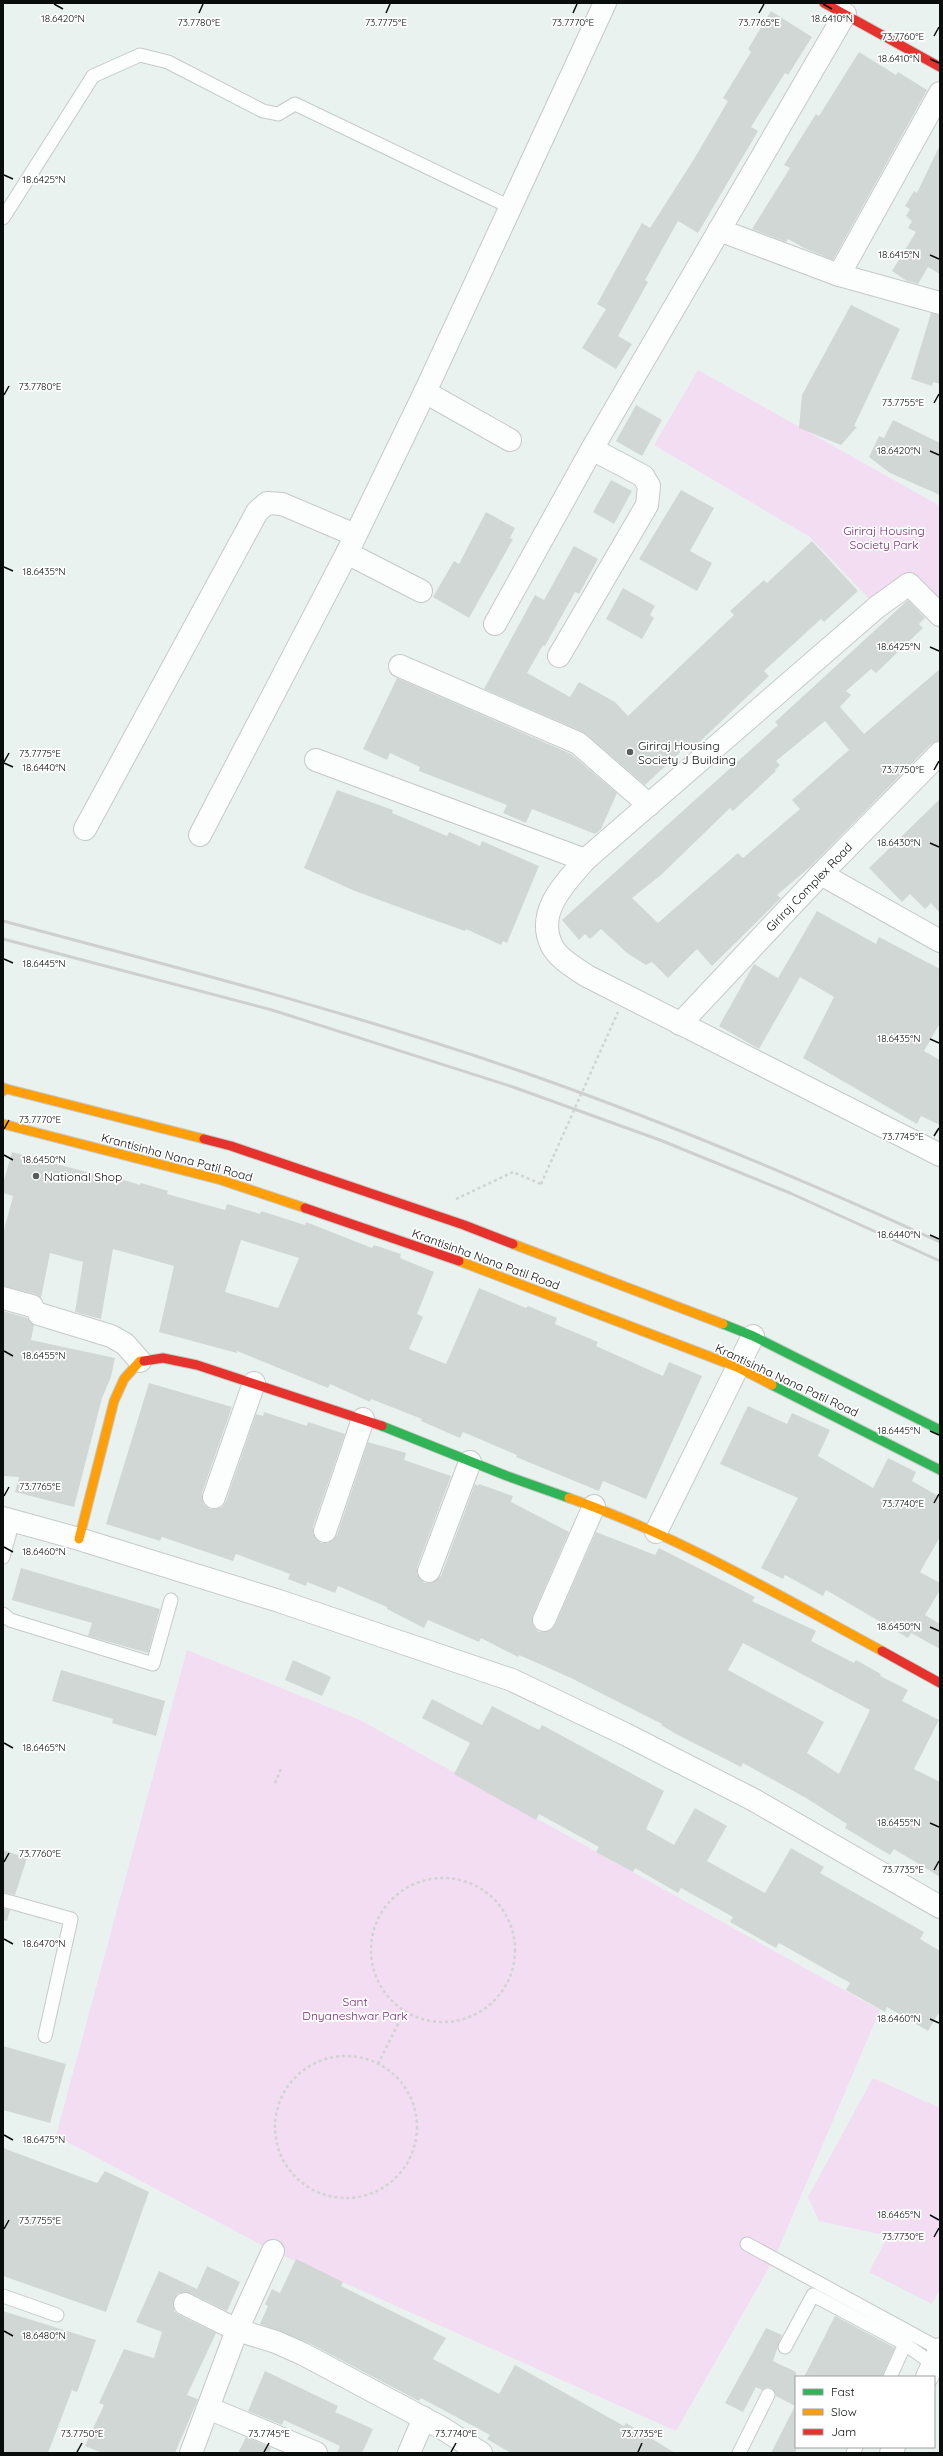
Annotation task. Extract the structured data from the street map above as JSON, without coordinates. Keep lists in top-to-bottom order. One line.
{"streets":{"main road":["Krantisinha Nana Patil Road"],"street":["Giriraj Complex Road"]},"parks":["Giriraj Housing Society Park","Sant Dnyaneshwar Park"],"places":["Giriraj Housing Society J Building","National Shop"],"legend":["Fast","Slow","Jam"],"coordinates":["18.6420°N","18.6410°N","73.7780°E","73.7775°E","73.7770°E","73.7765°E","73.7760°E","18.6425°N","18.6415°N","73.7755°E","18.6435°N","18.6440°N","73.7750°E","18.6430°N","18.6445°N","73.7745°E","18.6450°N","18.6455°N","73.7740°E","18.6460°N","18.6465°N","73.7735°E","18.6470°N","18.6475°N","73.7730°E","18.6480°N"]}
